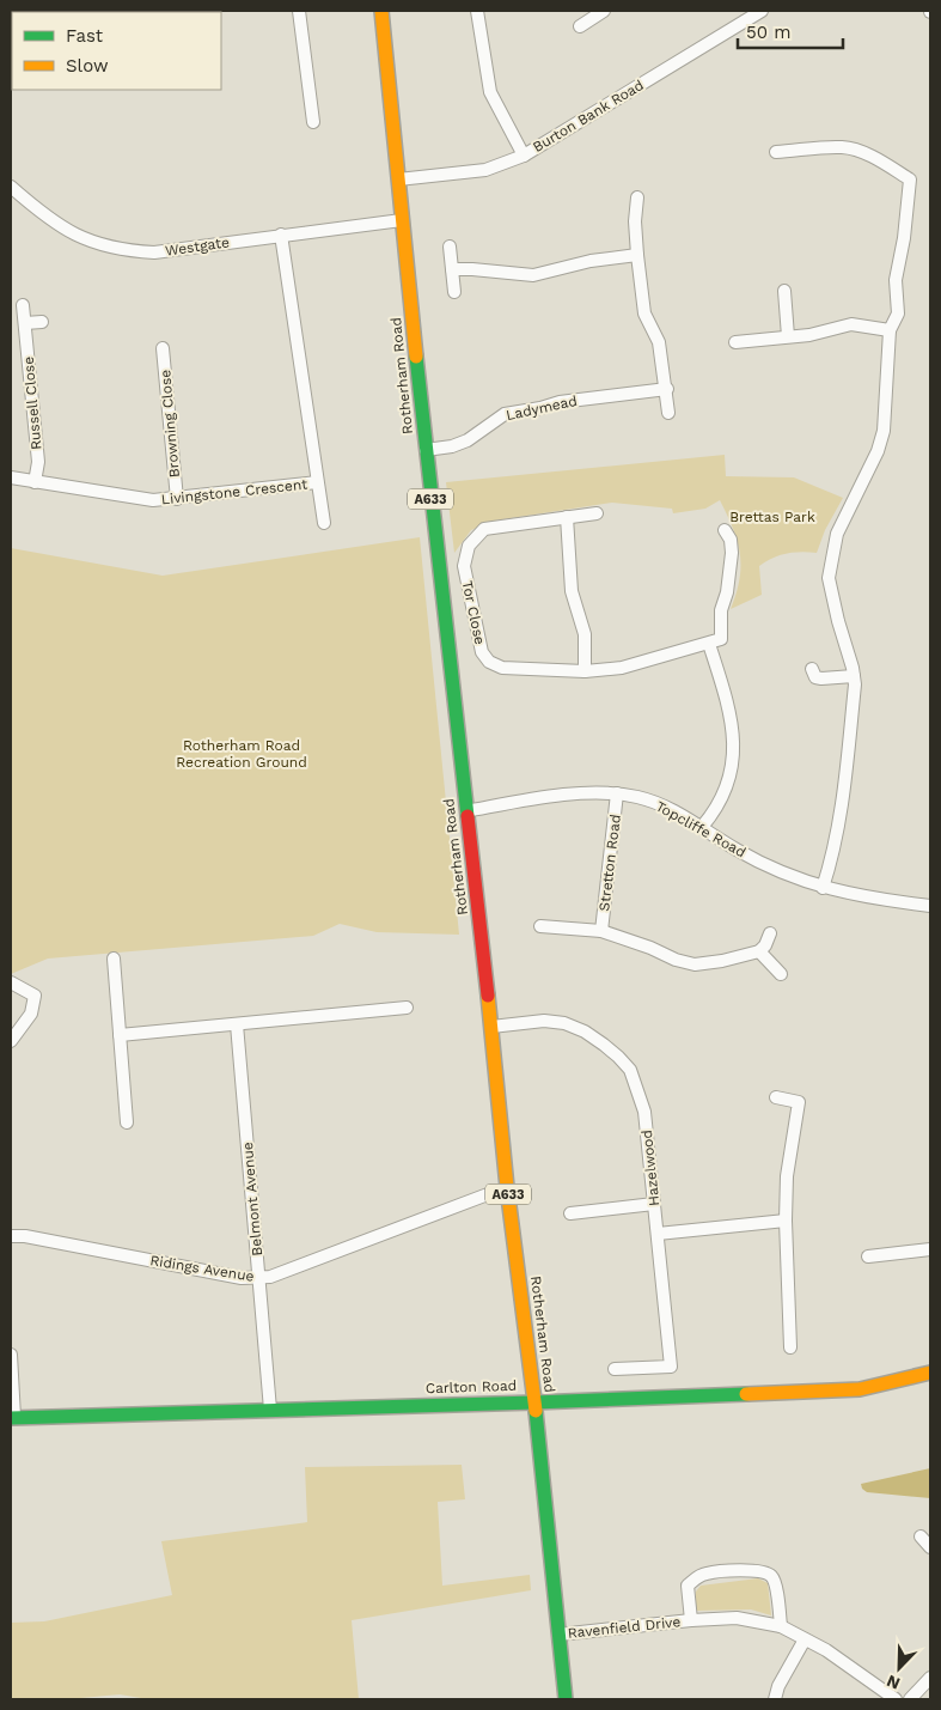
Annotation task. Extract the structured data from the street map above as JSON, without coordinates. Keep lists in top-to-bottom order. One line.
{"streets":{"main road":["Rotherham Road","A633","Carlton Road"],"street":["Burton Bank Road","Westgate","Russell Close","Ladymead","Browning Close","Livingstone Crescent","Tor Close","Topcliffe Road","Stretton Road","Hazelwood","Belmont Avenue","Ridings Avenue","Ravenfield Drive"]},"crossings":[["Burton Bank Road","Rotherham Road"],["Westgate","Rotherham Road"],["Westgate","Livingstone Crescent"],["Rotherham Road","Ladymead"],["Rotherham Road","Topcliffe Road"],["Rotherham Road","Hazelwood"],["Rotherham Road","Carlton Road"],["Rotherham Road","Ravenfield Drive"],["Russell Close","Livingstone Crescent"],["Browning Close","Livingstone Crescent"],["Topcliffe Road","Stretton Road"],["Belmont Avenue","Ridings Avenue"],["Belmont Avenue","Carlton Road"]],"parks":["Brettas Park","Rotherham Road Recreation Ground"],"legend":["Fast","Slow"],"scale_bar":"50 m","north":"bottom left"}
